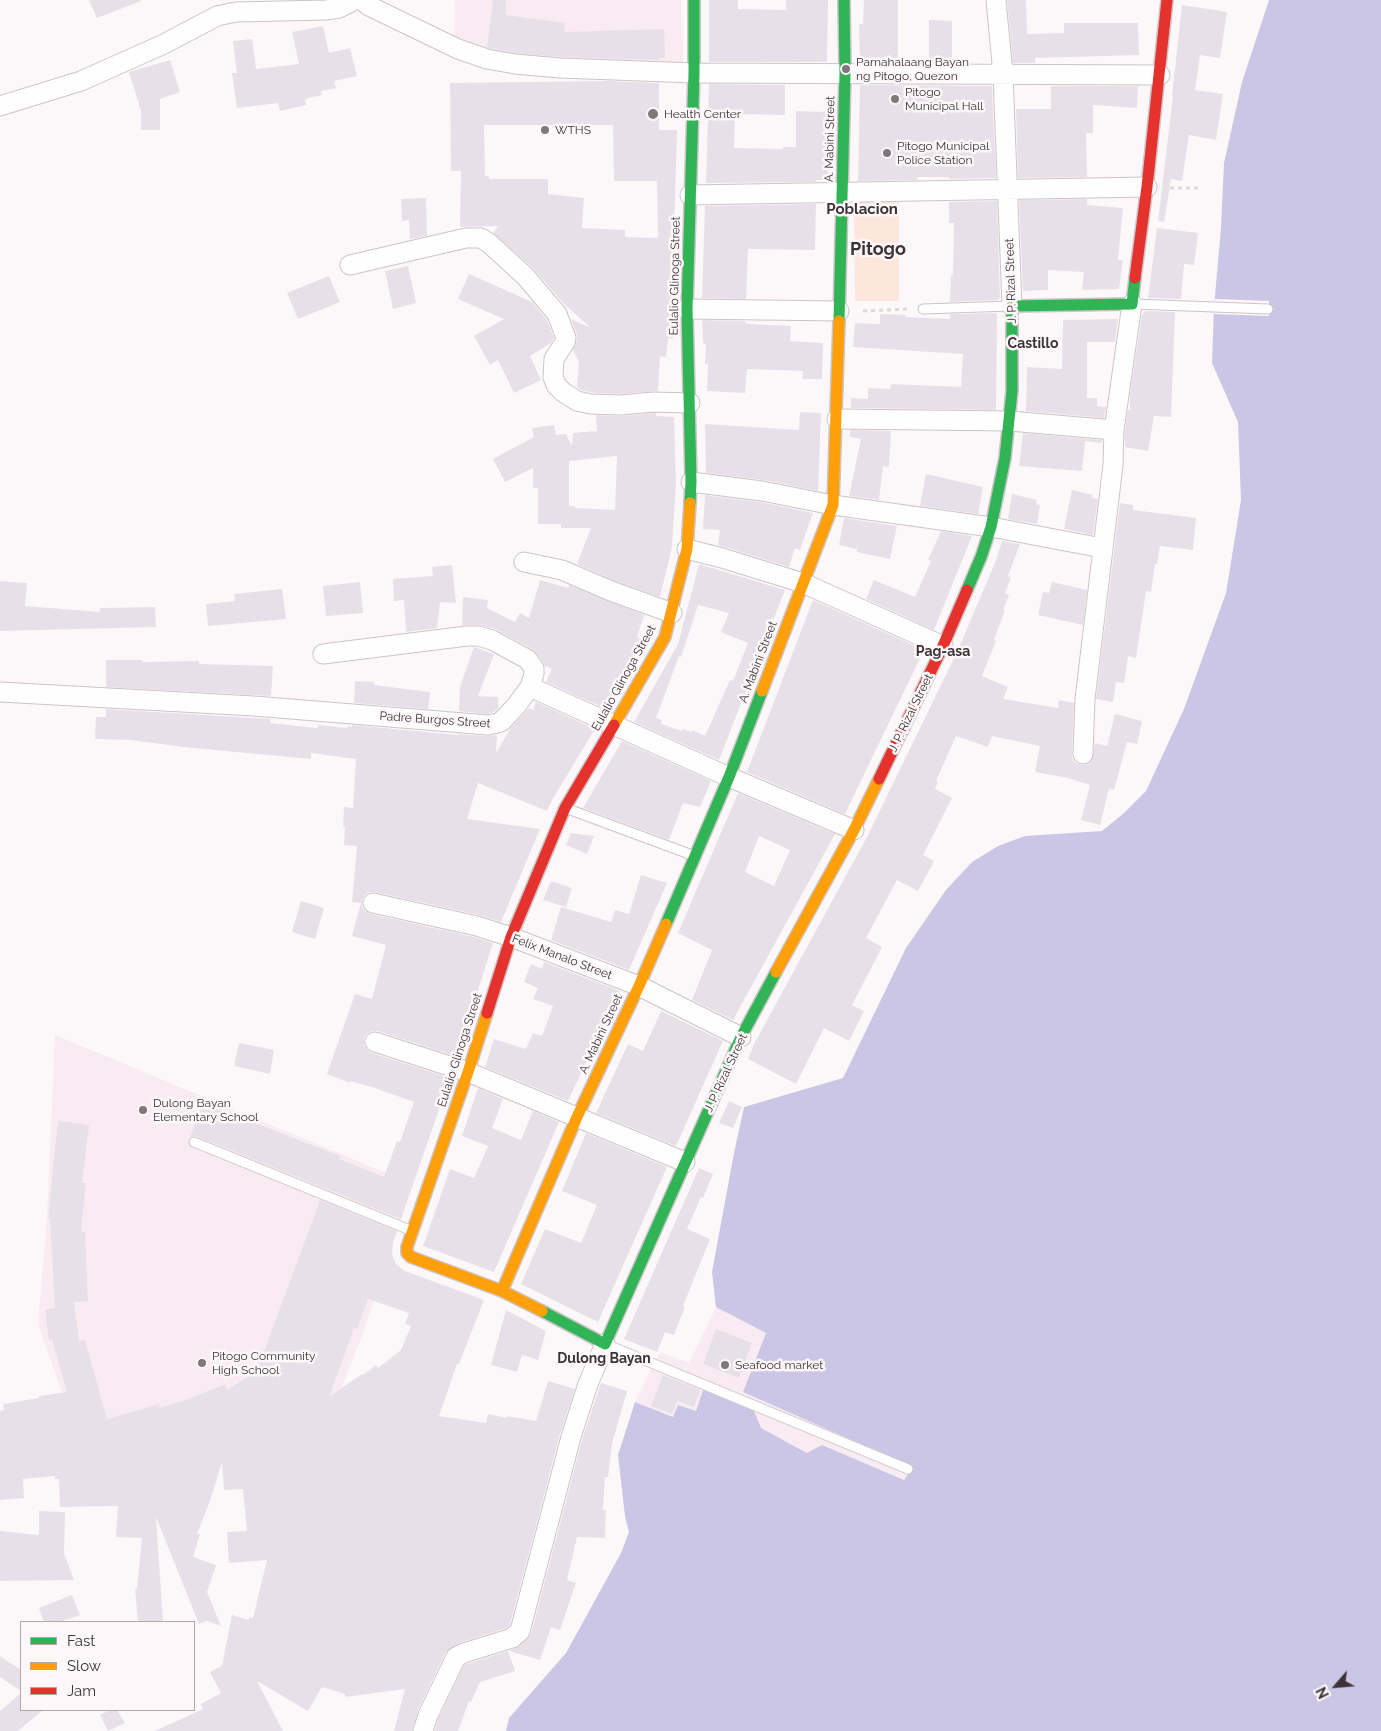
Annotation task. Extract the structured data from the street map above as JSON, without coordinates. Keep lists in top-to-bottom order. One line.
{"streets":{"street":["A. Mabini Street","Eulalio Glinoga Street","J. P. Rizal Street","Padre Burgos Street","Felix Manalo Street"]},"crossings":[["A. Mabini Street","Eulalio Glinoga Street"],["A. Mabini Street","Felix Manalo Street"],["Eulalio Glinoga Street","Felix Manalo Street"],["J. P. Rizal Street","Felix Manalo Street"]],"districts":["Poblacion","Pitogo","Castillo","Pag-asa","Dulong Bayan"],"places":["Pamahalaang Bayan ng Pitogo, Quezon","Pitogo Municipal Hall","Health Center","WTHS","Pitogo Municipal Police Station","Dulong Bayan Elementary School","Pitogo Community High School","Seafood market"],"legend":["Fast","Slow","Jam"],"north":"bottom left"}
